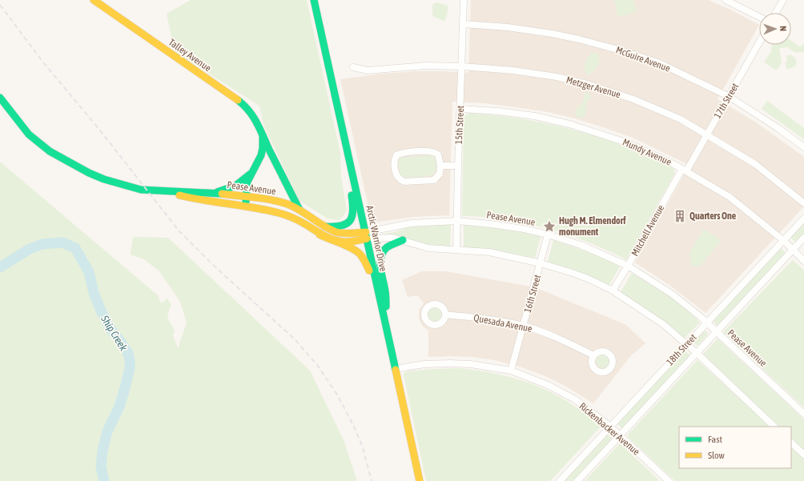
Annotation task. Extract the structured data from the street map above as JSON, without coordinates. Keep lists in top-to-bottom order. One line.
{"streets":{"street":["Talley Avenue","McGuire Avenue","Metzger Avenue","17th Street","15th Street","Mundy Avenue","Pease Avenue","Mitchell Avenue","Arctic Warrior Drive","16th Street","Quesada Avenue","18th Street","Rickenbacker Avenue"]},"crossings":[["Talley Avenue","Pease Avenue"],["McGuire Avenue","17th Street"],["McGuire Avenue","15th Street"],["Metzger Avenue","17th Street"],["Metzger Avenue","15th Street"],["17th Street","Mundy Avenue"],["17th Street","Mitchell Avenue"],["15th Street","Mundy Avenue"],["15th Street","Pease Avenue"],["Mundy Avenue","Mitchell Avenue"],["Mundy Avenue","18th Street"],["Pease Avenue","Mitchell Avenue"],["Pease Avenue","Arctic Warrior Drive"],["Pease Avenue","16th Street"],["Pease Avenue","18th Street"],["Arctic Warrior Drive","Rickenbacker Avenue"],["16th Street","Quesada Avenue"],["16th Street","Rickenbacker Avenue"],["18th Street","Rickenbacker Avenue"]],"water":["Ship Creek"],"places":{"building":["Quarters One"],"place":["Hugh M. Elmendorf monument"]},"legend":["Fast","Slow"],"north":"right"}
